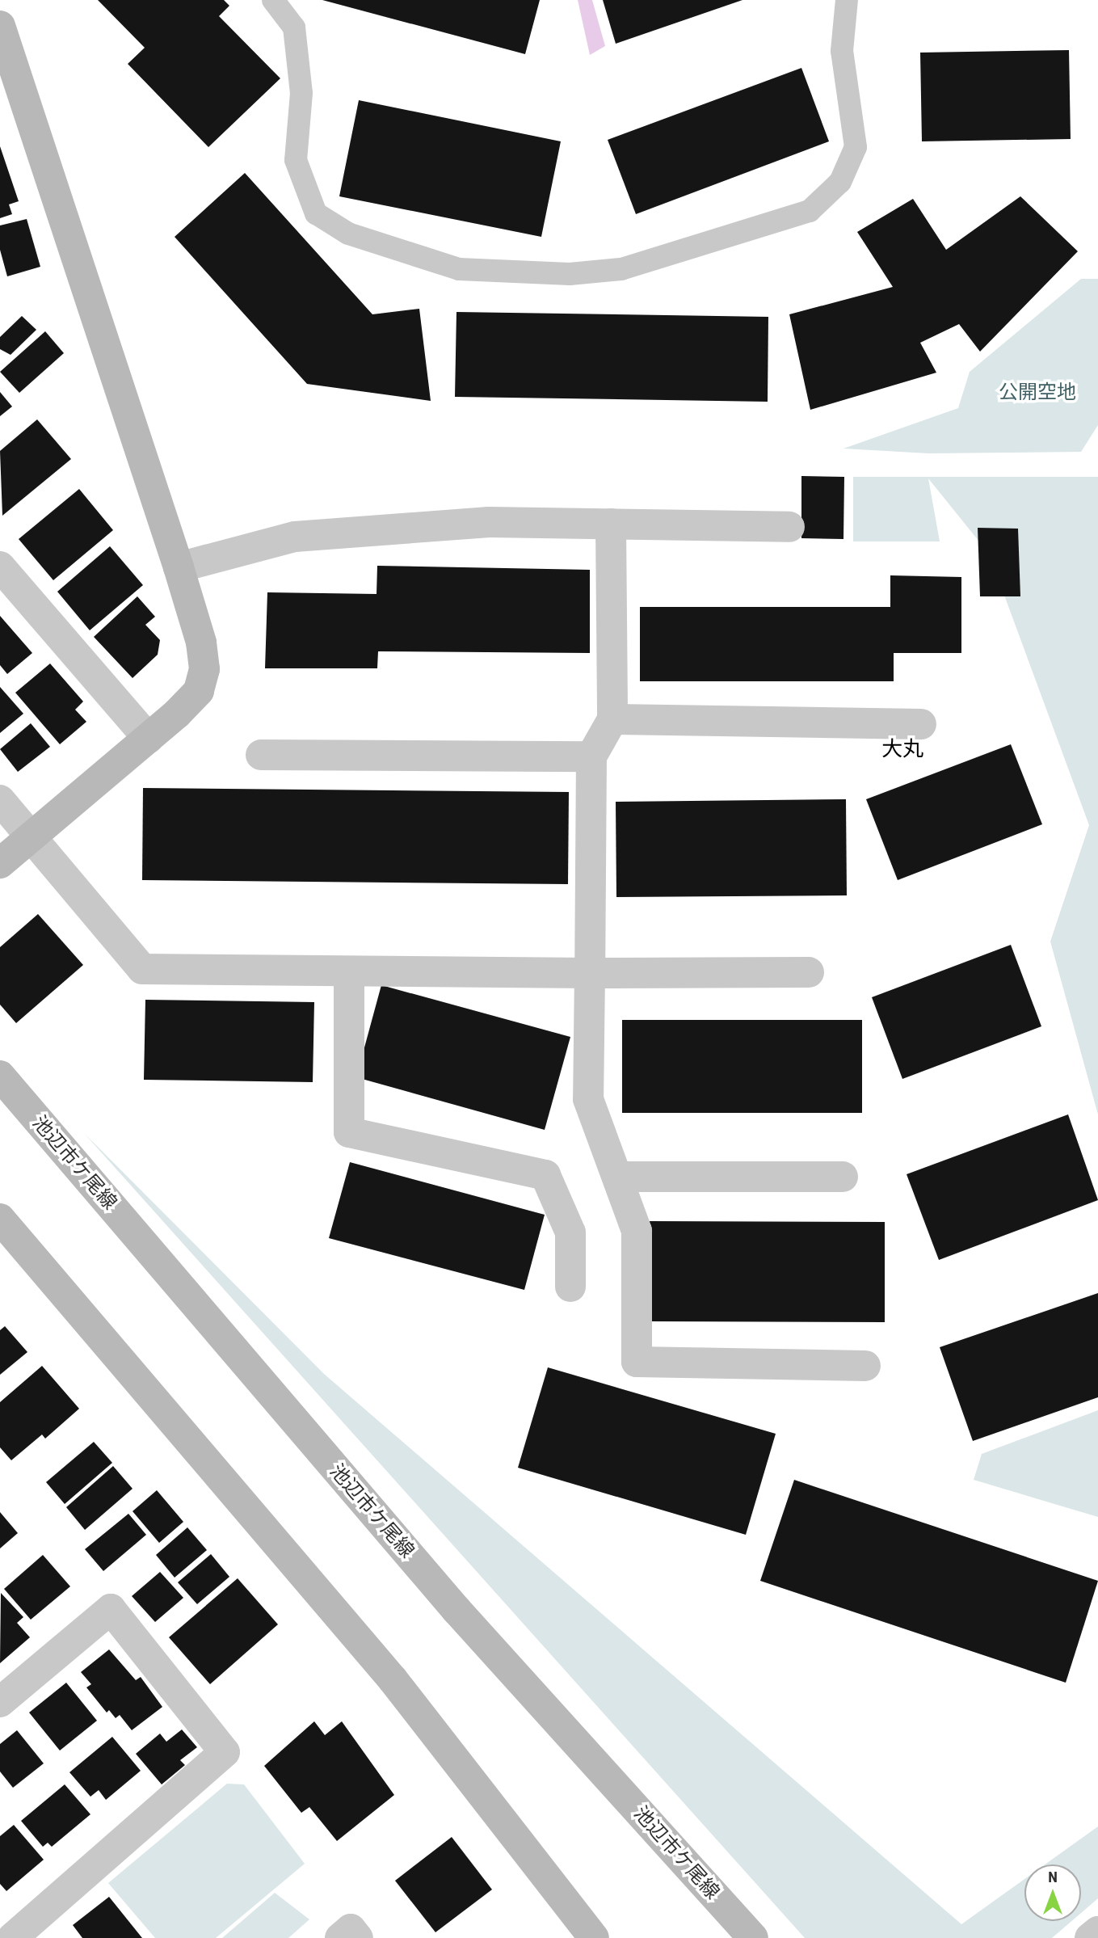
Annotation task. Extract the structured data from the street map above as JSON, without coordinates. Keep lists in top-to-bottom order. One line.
{"streets":{"street":["池辺市ケ尾線"]},"districts":["大丸"],"parks":["公開空地"],"north":"top"}
